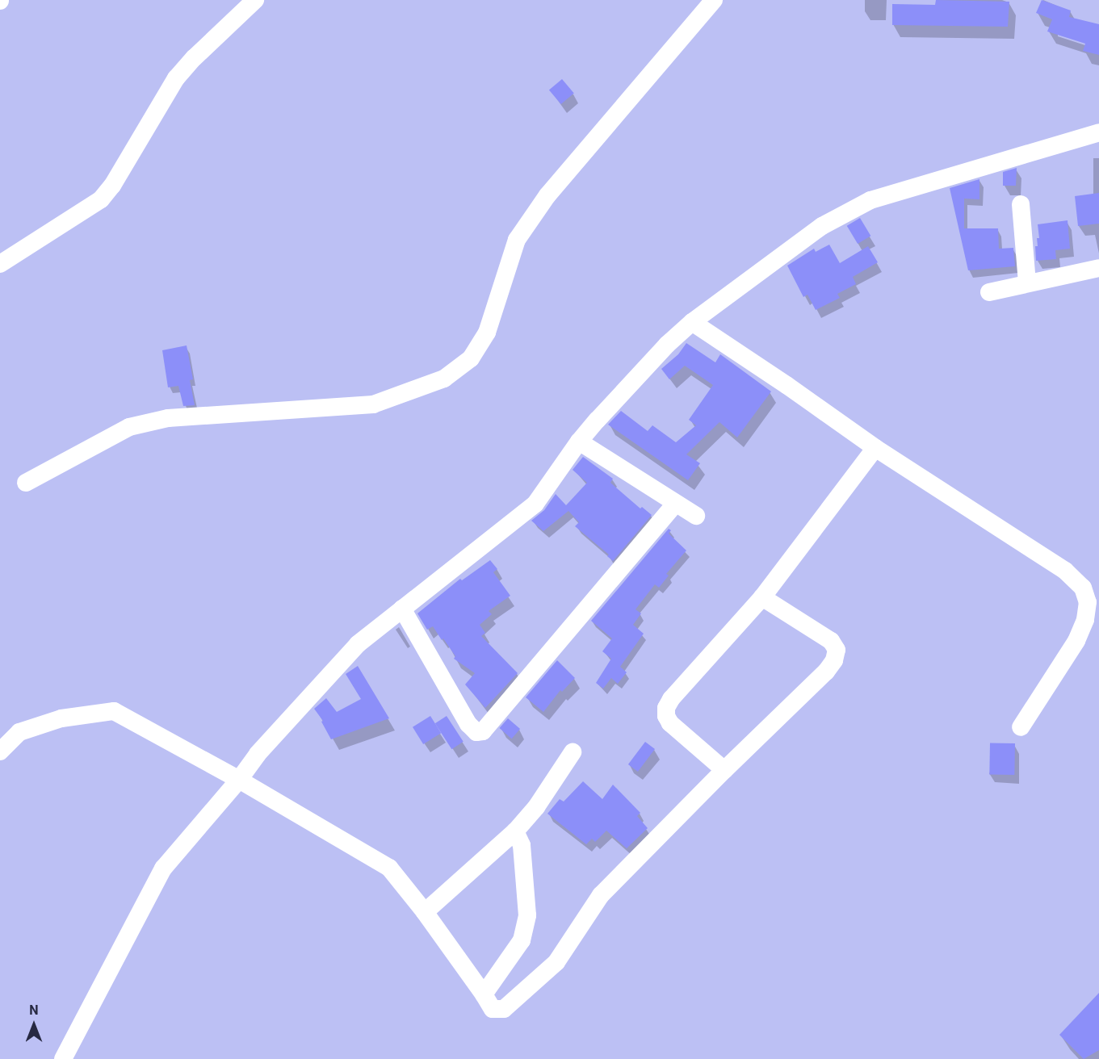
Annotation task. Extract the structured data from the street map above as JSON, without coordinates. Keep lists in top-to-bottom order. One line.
{"north":"top"}
